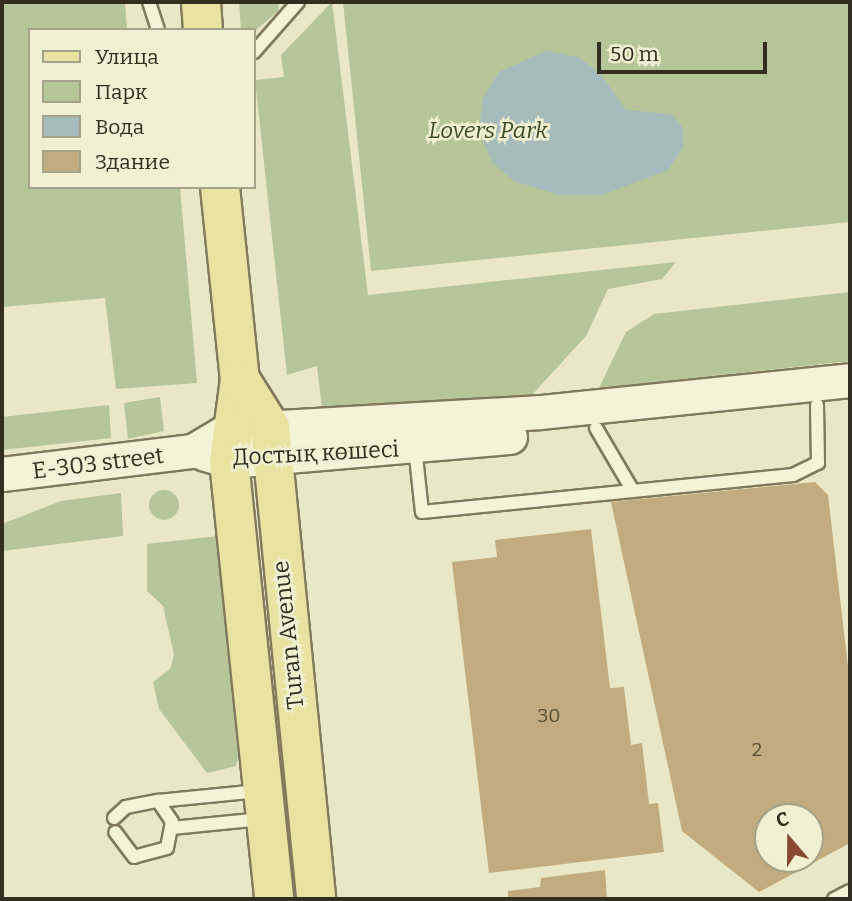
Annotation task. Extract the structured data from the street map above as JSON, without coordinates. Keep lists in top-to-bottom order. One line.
{"streets":{"main road":["Turan Avenue"],"street":["Достық көшесі","E-303 street"]},"crossings":[["Достық көшесі","E-303 street"],["Достық көшесі","Turan Avenue"],["E-303 street","Turan Avenue"]],"parks":["Lovers Park"],"house_numbers":["30","2"],"legend":["Улица","Парк","Вода","Здание"],"scale_bar":"50 m","north":"top"}
